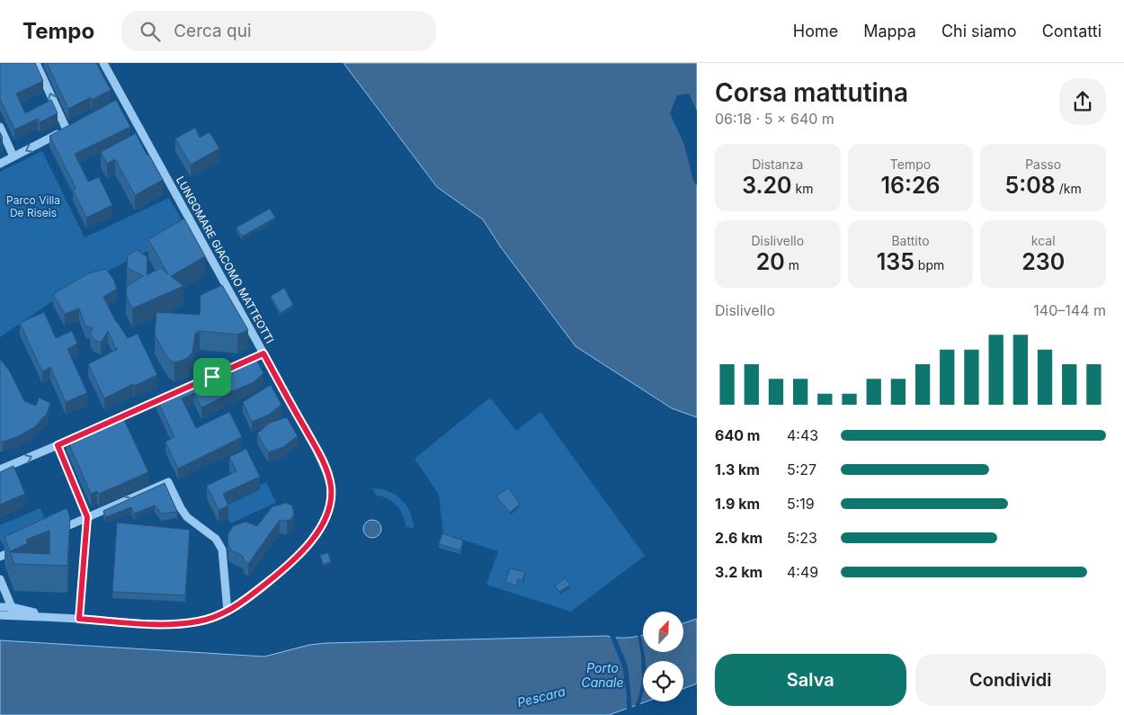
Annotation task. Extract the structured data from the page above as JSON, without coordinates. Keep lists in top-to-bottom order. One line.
{"streets":{"street":["LUNGOMARE GIACOMO MATTEOTTI"]},"water":["Porto Canale","Pescara"],"parks":["Parco Villa De Riseis"],"north":"top right","page":{"header":"Tempo","search":"Cerca qui","nav":["Home","Mappa","Chi siamo","Contatti"],"heading":["Corsa mattutina","06:18 · 5 × 640 m"],"stats":[["Distanza","3.20 km"],["Tempo","16:26"],["Passo","5:08 /km"],["Dislivello","20 m"],["Battito","135 bpm"],["kcal","230"]],"chart":["Dislivello","140–144 m"],"list":[{"name":"640 m","note":"4:43"},{"name":"1.3 km","note":"5:27"},{"name":"1.9 km","note":"5:19"},{"name":"2.6 km","note":"5:23"},{"name":"3.2 km","note":"4:49"}],"buttons":["Salva","Condividi"]}}
